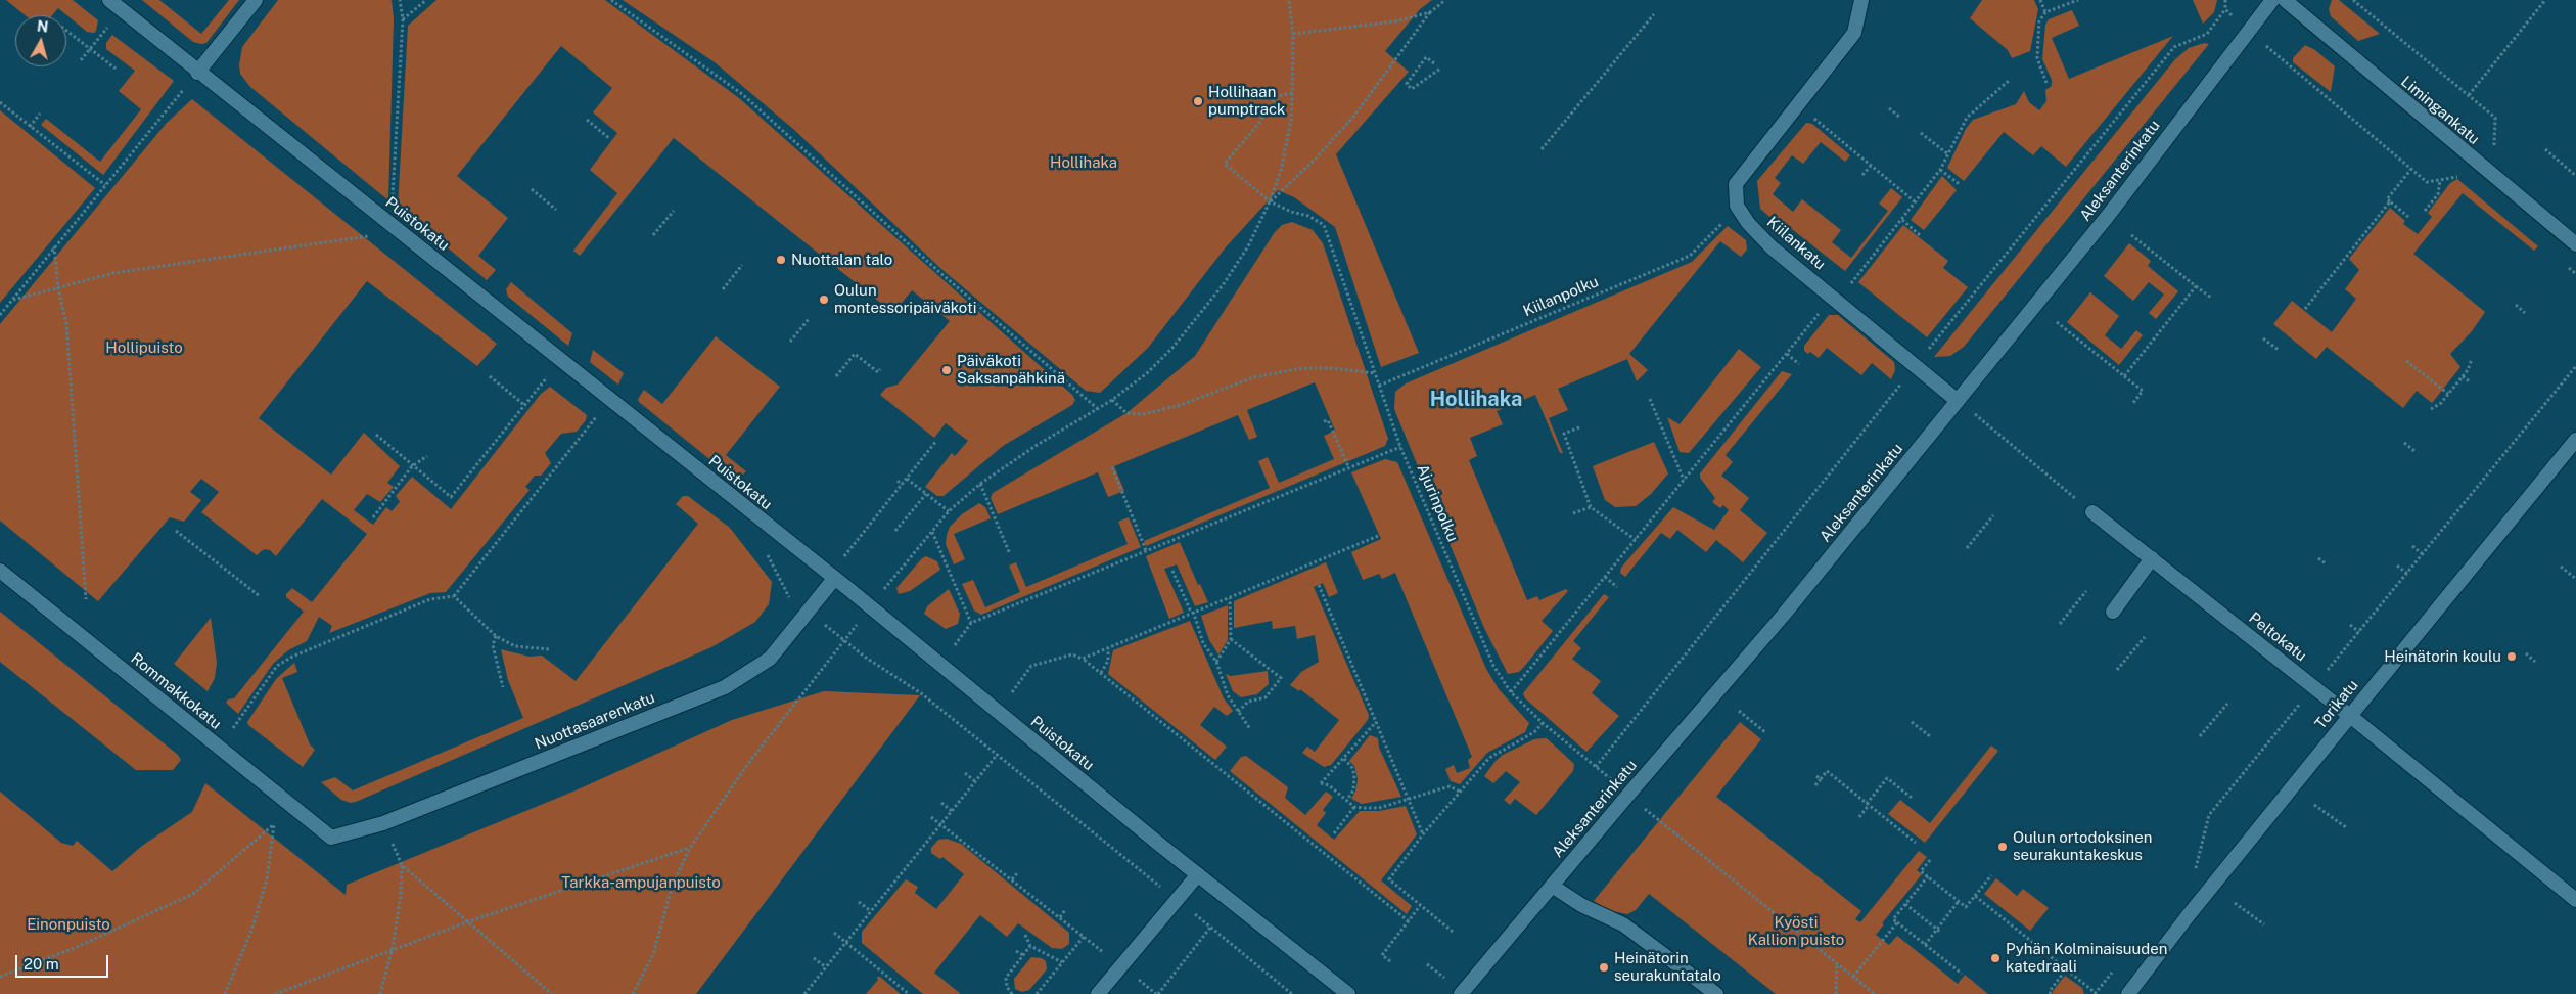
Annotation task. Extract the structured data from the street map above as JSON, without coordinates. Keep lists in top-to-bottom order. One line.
{"streets":{"street":["Limingankatu","Aleksanterinkatu","Puistokatu","Kiilankatu","Peltokatu","Rommakkokatu","Torikatu","Nuottasaarenkatu"],"path":["Kiilanpolku","Ajurinpolku"]},"crossings":[["Aleksanterinkatu","Kiilankatu"],["Aleksanterinkatu","Ajurinpolku"],["Puistokatu","Nuottasaarenkatu"],["Kiilankatu","Kiilanpolku"],["Kiilanpolku","Ajurinpolku"],["Peltokatu","Torikatu"],["Rommakkokatu","Nuottasaarenkatu"]],"districts":["Hollihaka"],"parks":["Hollihaka","Hollipuisto","Tarkka-ampujanpuisto","Kyösti Kallion puisto","Einonpuisto"],"places":["Hollihaan pumptrack","Nuottalan talo","Oulun montessoripäiväkoti","Päiväkoti Saksanpähkinä","Heinätorin koulu","Oulun ortodoksinen seurakuntakeskus","Pyhän Kolminaisuuden katedraali","Heinätorin seurakuntatalo"],"scale_bar":"20 m","north":"top"}
